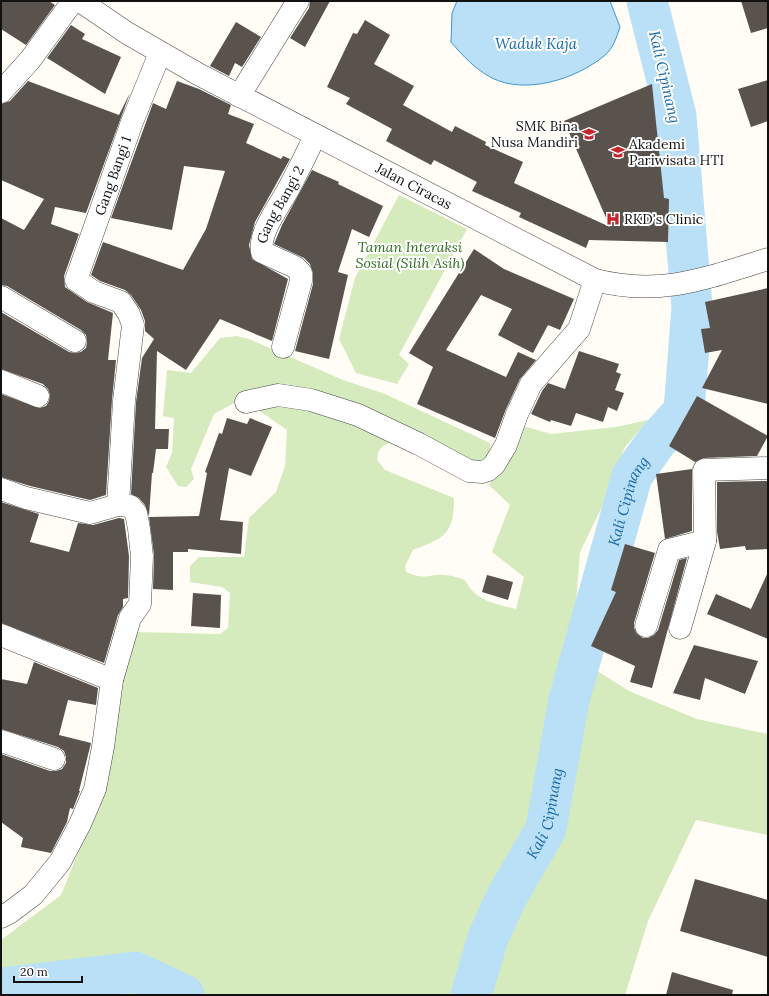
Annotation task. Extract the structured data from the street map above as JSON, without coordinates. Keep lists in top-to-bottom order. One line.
{"streets":{"street":["Gang Bangi 1","Jalan Ciracas","Gang Bangi 2"]},"crossings":[["Gang Bangi 1","Jalan Ciracas"],["Jalan Ciracas","Gang Bangi 2"]],"water":["Waduk Kaja","Kali Cipinang"],"parks":["Taman Interaksi Sosial (Silih Asih)"],"places":{"school or university":["SMK Bina Nusa Mandiri","Akademi Pariwisata HTI"],"hospital":["RKD's Clinic"]},"scale_bar":"20 m"}
